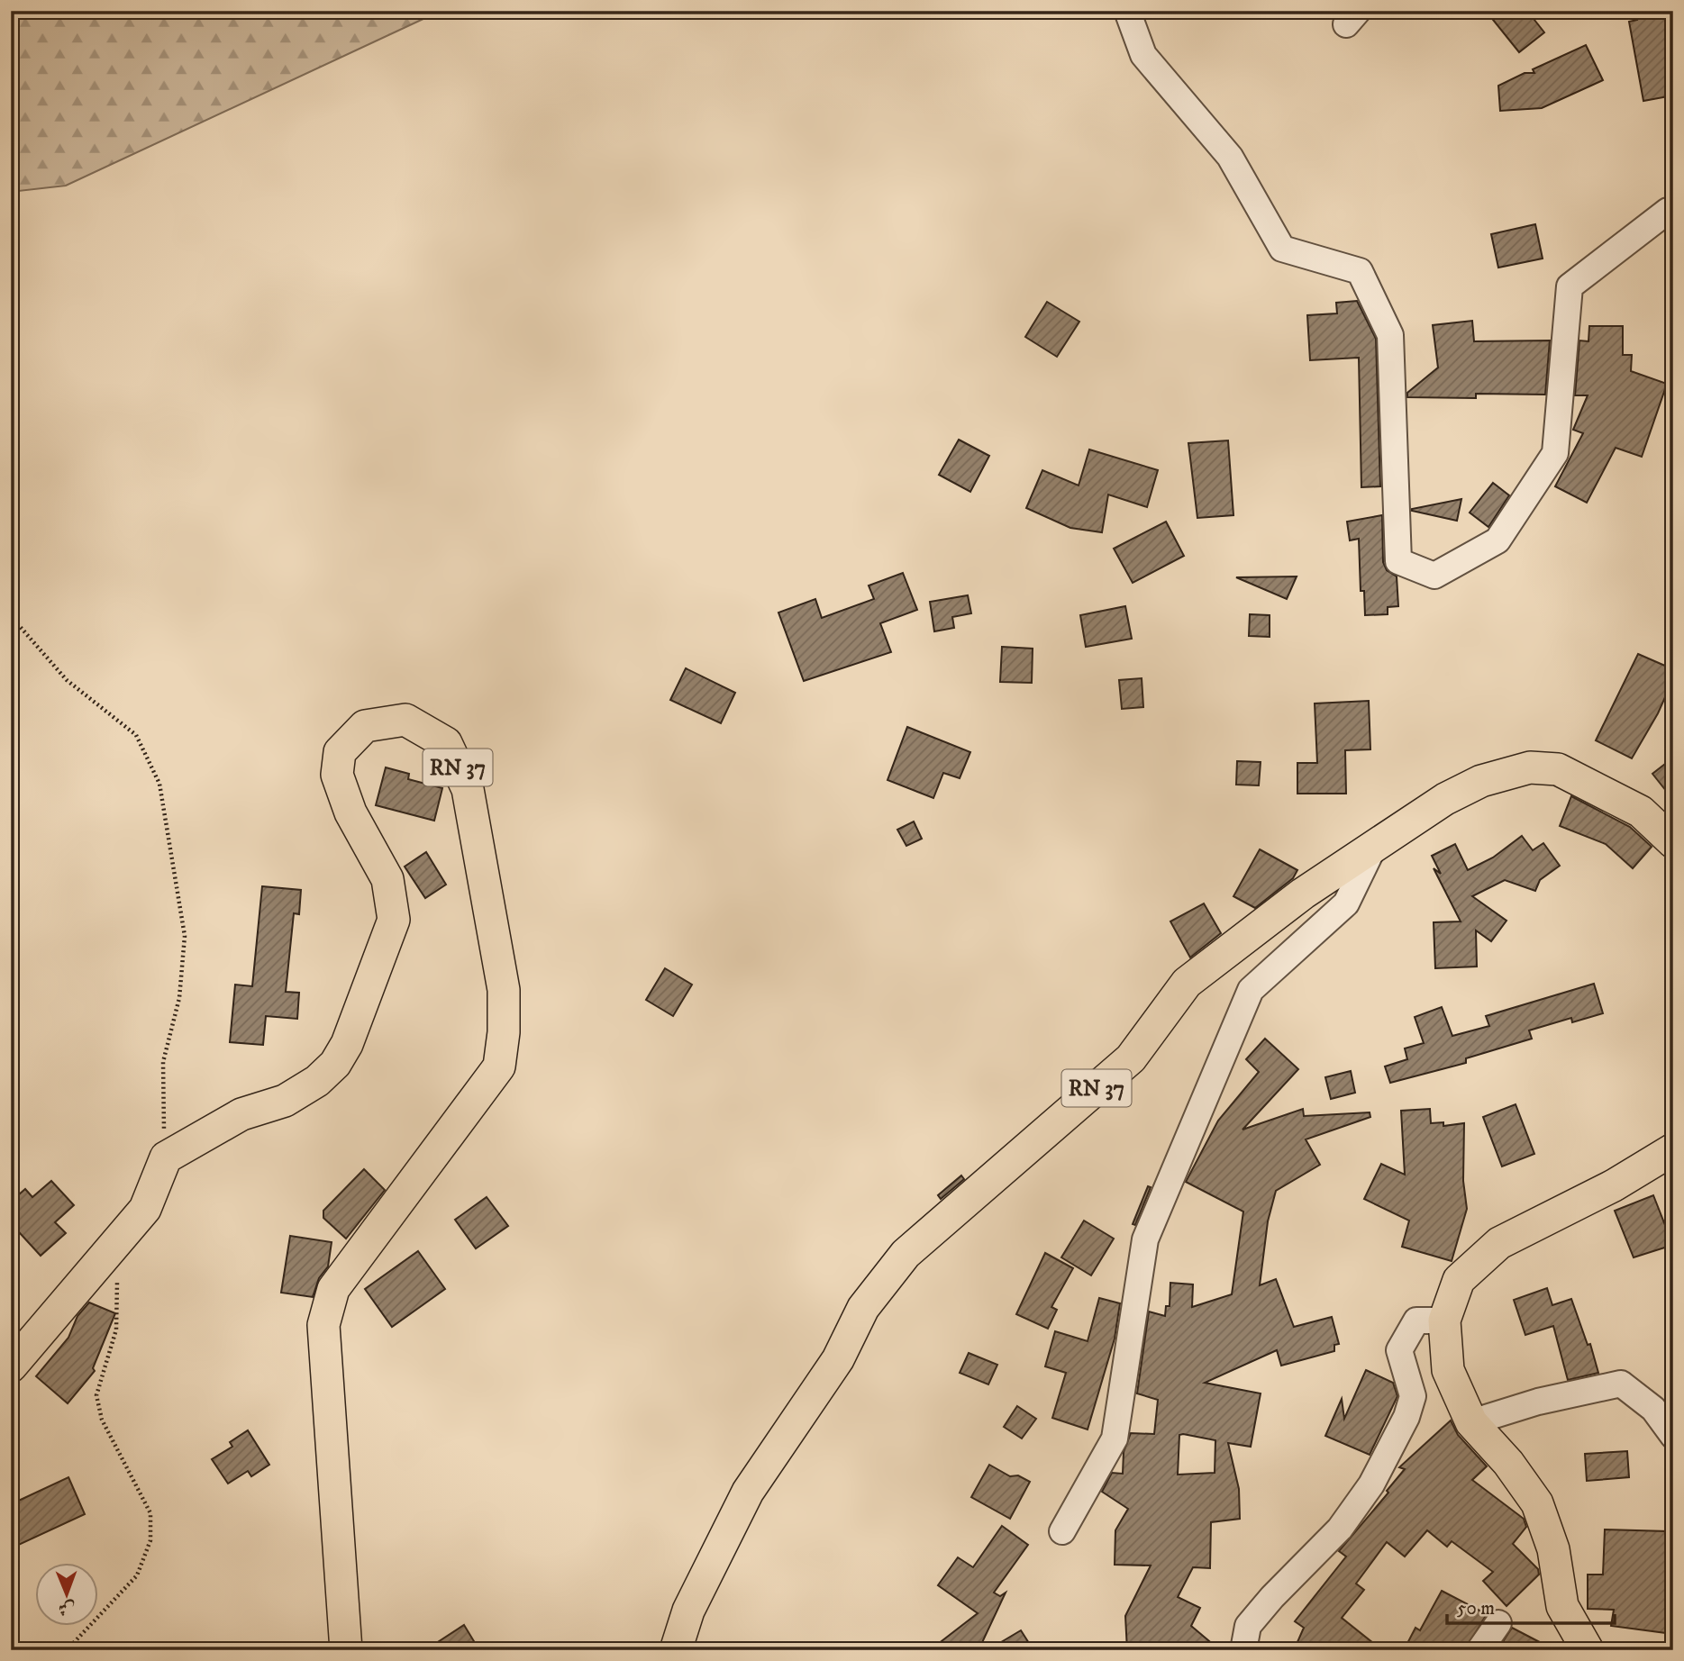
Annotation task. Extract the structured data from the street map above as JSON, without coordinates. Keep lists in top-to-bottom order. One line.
{"streets":{"main road":["RN 37"]},"scale_bar":"50 m","north":"bottom"}
